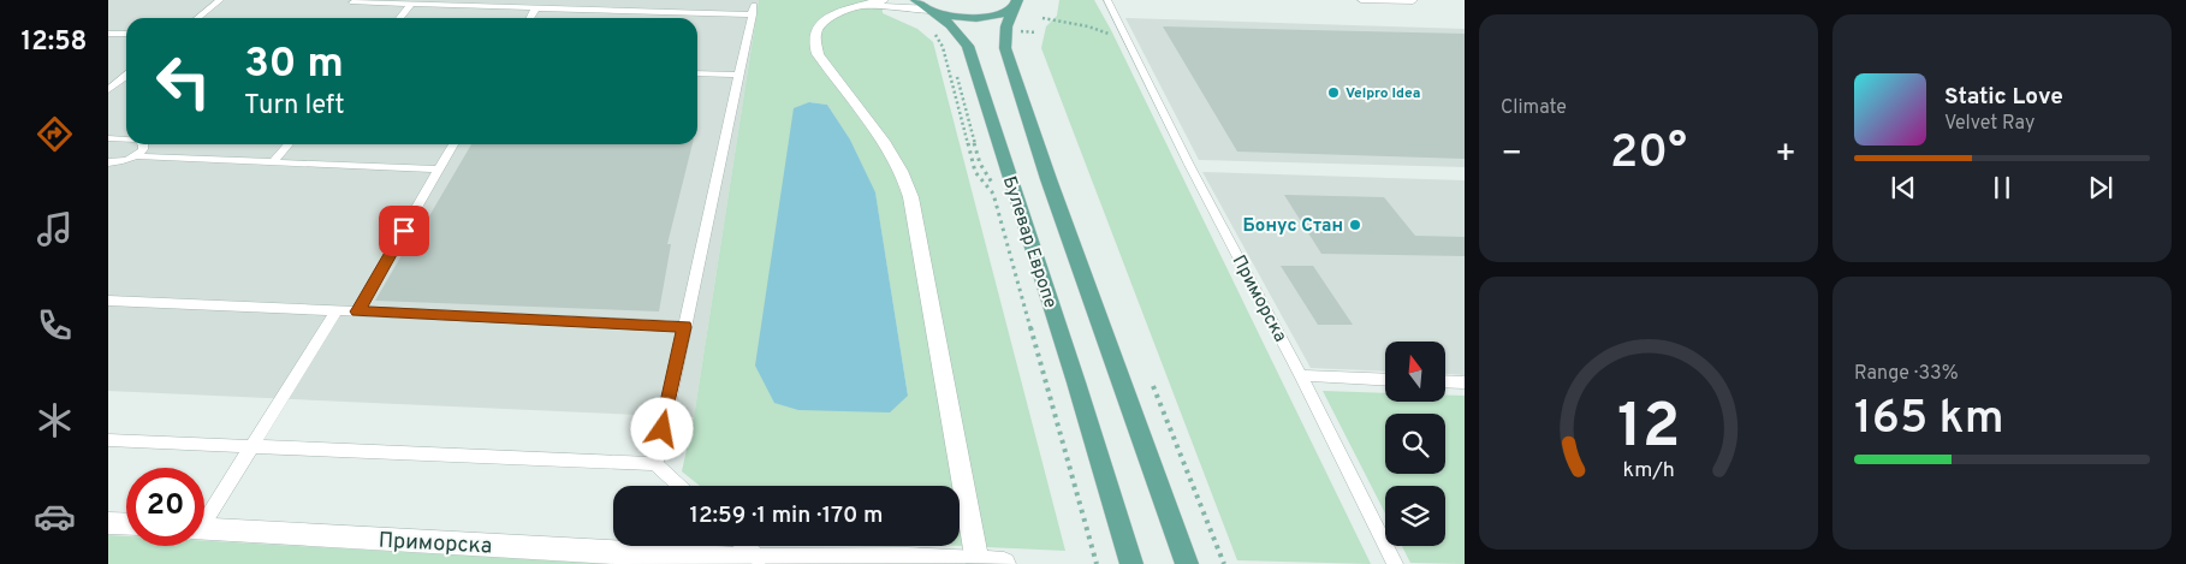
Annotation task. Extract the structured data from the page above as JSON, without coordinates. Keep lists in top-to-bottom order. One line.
{"streets":{"main road":["Булевар Европе"],"street":["Приморска"]},"places":["Velpro Idea","Бонус Стан"],"north":"top","page":{"tabs":"12:58","tile":["Climate",["Range · 33%","165 km"]],"turn":["30 m","Turn left"],"song":["Static Love","Velvet Ray"],"heat":["−","20°","+"],"limit":"20","trip":"12:59 · 1 min · 170 m","gauge":["12","km/h"]}}
